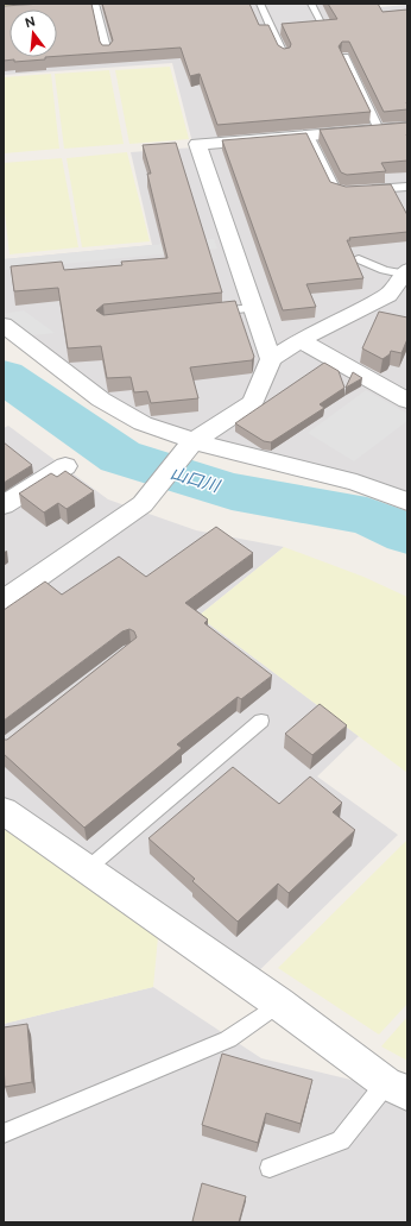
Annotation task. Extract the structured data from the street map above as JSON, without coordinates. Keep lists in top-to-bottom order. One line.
{"water":["山口川"],"north":"top"}
